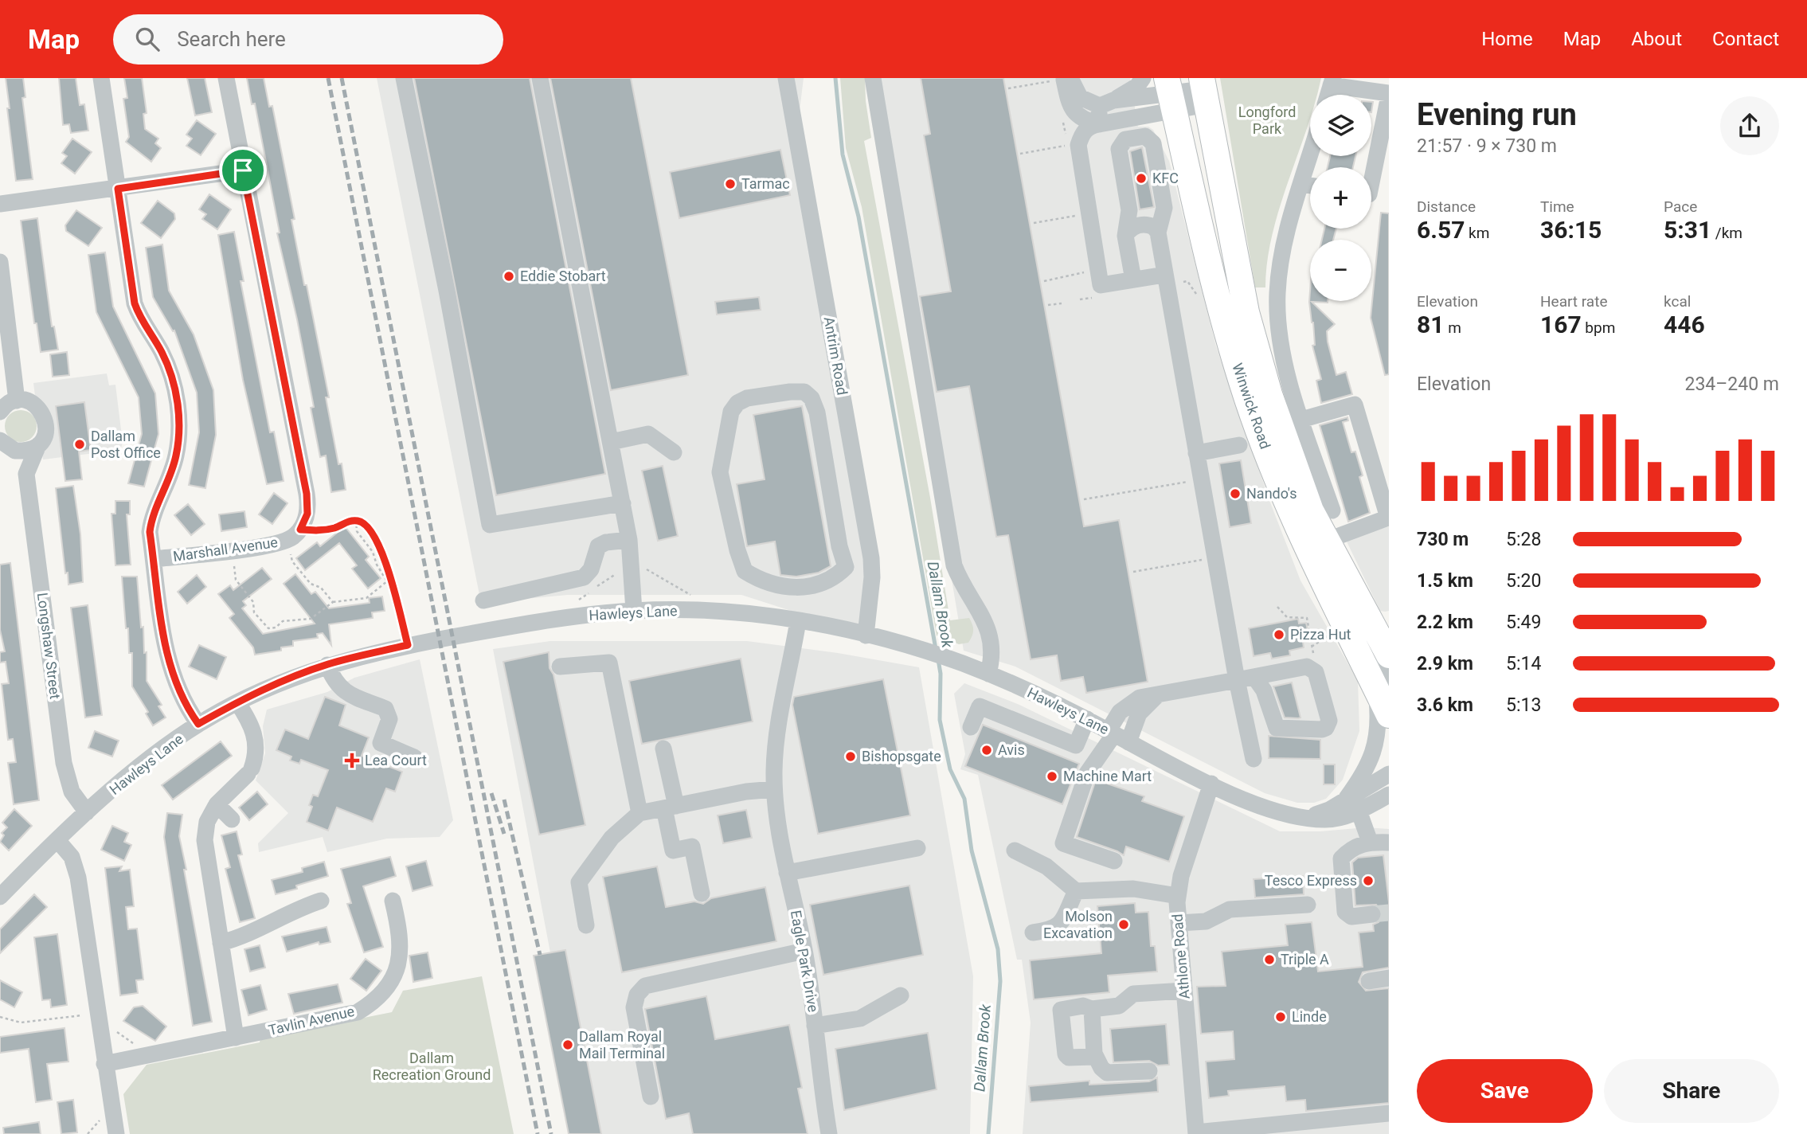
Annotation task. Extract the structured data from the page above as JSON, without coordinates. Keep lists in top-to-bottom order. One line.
{"streets":{"highway":["Winwick Road"],"street":["Antrim Road","Marshall Avenue","Hawleys Lane","Longshaw Street","Athlone Road","Eagle Park Drive","Tavlin Avenue"]},"crossings":[["Antrim Road","Hawleys Lane"],["Hawleys Lane","Longshaw Street"],["Hawleys Lane","Athlone Road"],["Hawleys Lane","Eagle Park Drive"]],"water":["Dallam Brook"],"parks":["Longford Park","Dallam Recreation Ground"],"places":{"other":["KFC","Tarmac","Eddie Stobart","Dallam Post Office","Nando's","Pizza Hut","Avis","Bishopsgate","Machine Mart","Tesco Express","Molson Excavation","Triple A","Linde","Dallam Royal Mail Terminal"],"health":["Lea Court"]},"page":{"header":"Map","search":"Search here","nav":["Home","Map","About","Contact"],"heading":["Evening run","21:57 · 9 × 730 m"],"map_buttons":["+","−"],"stats":[["Distance","6.57 km"],["Time","36:15"],["Pace","5:31 /km"],["Elevation","81 m"],["Heart rate","167 bpm"],["kcal","446"]],"chart":["Elevation","234–240 m"],"list":[{"name":"730 m","note":"5:28"},{"name":"1.5 km","note":"5:20"},{"name":"2.2 km","note":"5:49"},{"name":"2.9 km","note":"5:14"},{"name":"3.6 km","note":"5:13"}],"buttons":["Save","Share"]}}
